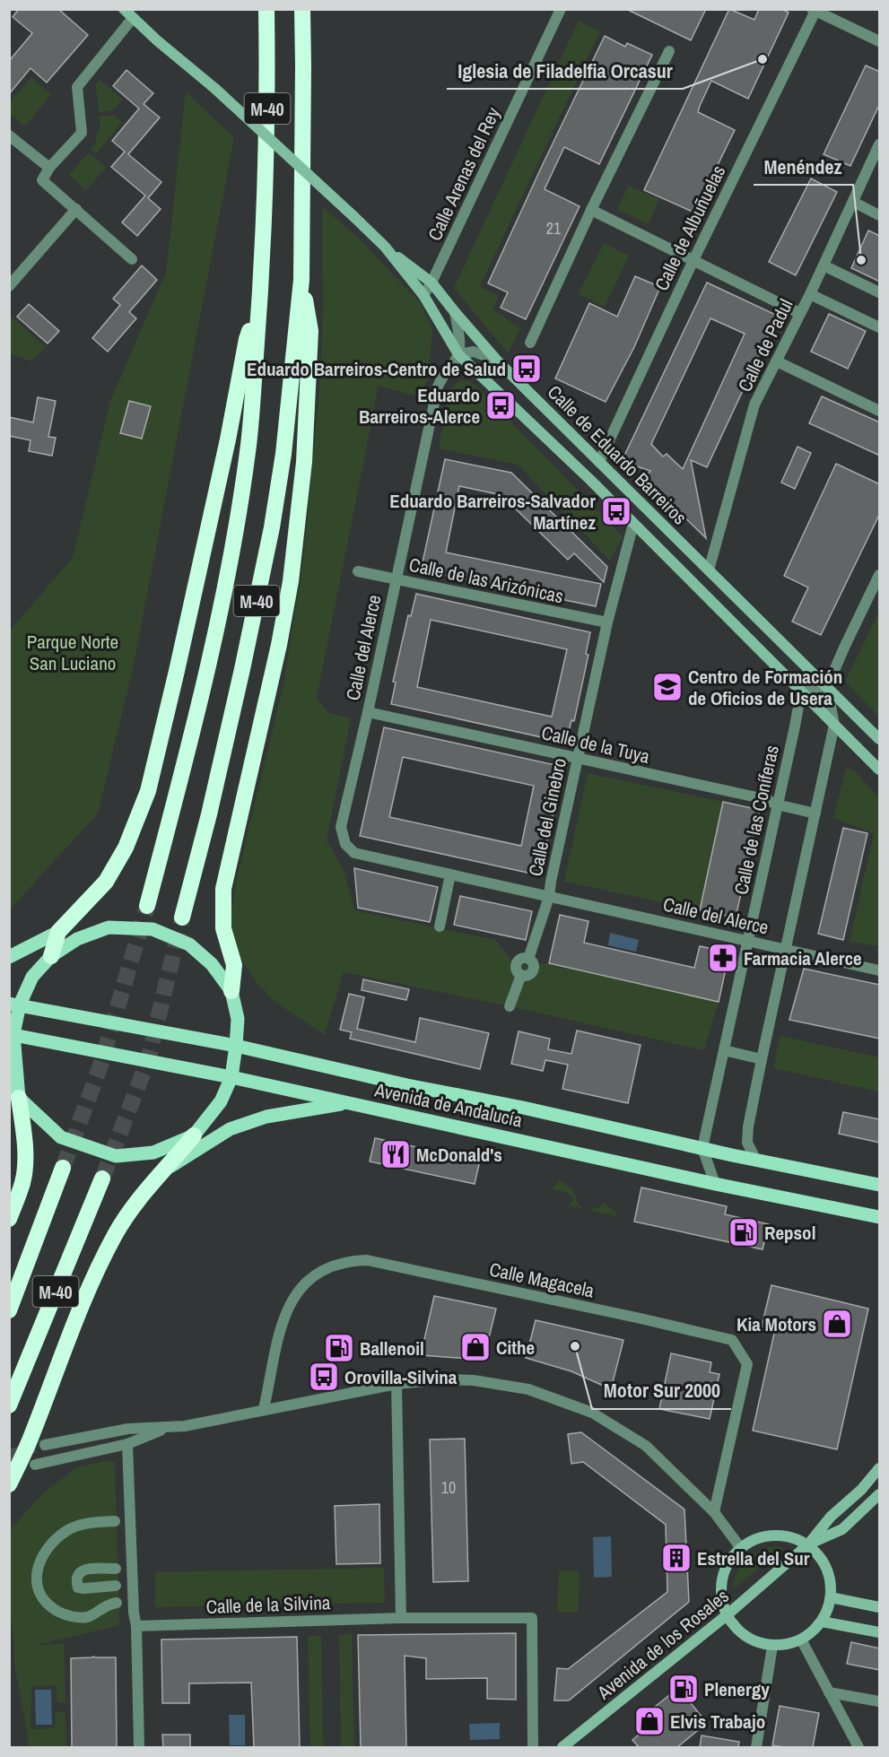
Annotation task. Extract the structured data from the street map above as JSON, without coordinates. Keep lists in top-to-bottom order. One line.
{"streets":{"highway":["M-40"],"main road":["Avenida de Andalucía"],"street":["Calle Arenas del Rey","Calle de Albuñuelas","Calle de Padul","Calle de Eduardo Barreiros","Calle de las Arizónicas","Calle del Alerce","Calle de la Tuya","Calle del Ginebro","Calle de las Coníferas","Calle Magacela","Calle de la Silvina","Avenida de los Rosales"]},"crossings":[["Calle Arenas del Rey","Calle de Eduardo Barreiros"],["Calle de Albuñuelas","Calle de Eduardo Barreiros"],["Calle de Padul","Calle de Eduardo Barreiros"],["Calle de Eduardo Barreiros","Calle del Alerce"],["Calle de Eduardo Barreiros","Calle del Ginebro"],["Calle de Eduardo Barreiros","Calle de las Coníferas"],["Calle de las Arizónicas","Calle del Alerce"],["Calle de las Arizónicas","Calle del Ginebro"],["Calle del Alerce","Calle de la Tuya"],["Calle del Alerce","Calle del Ginebro"],["Calle del Alerce","Calle de las Coníferas"],["Calle de la Tuya","Calle del Ginebro"],["Calle de la Tuya","Calle de las Coníferas"],["Calle de las Coníferas","Avenida de Andalucía"]],"parks":["Parque Norte San Luciano"],"places":{"other":["Iglesia de Filadelfia Orcasur","Menéndez","Motor Sur 2000"],"bus stop":["Eduardo Barreiros-Centro de Salud","Eduardo Barreiros-Alerce","Eduardo Barreiros-Salvador Martínez","Orovilla-Silvina"],"school or university":["Centro de Formación de Oficios de Usera"],"pharmacy":["Farmacia Alerce"],"restaurant":["McDonald's"],"fuel station":["Repsol","Ballenoil","Plenergy"],"shop":["Kia Motors","Cithe","Elvis Trabajo"],"building":["Estrella del Sur"]},"house_numbers":["21","10"]}
